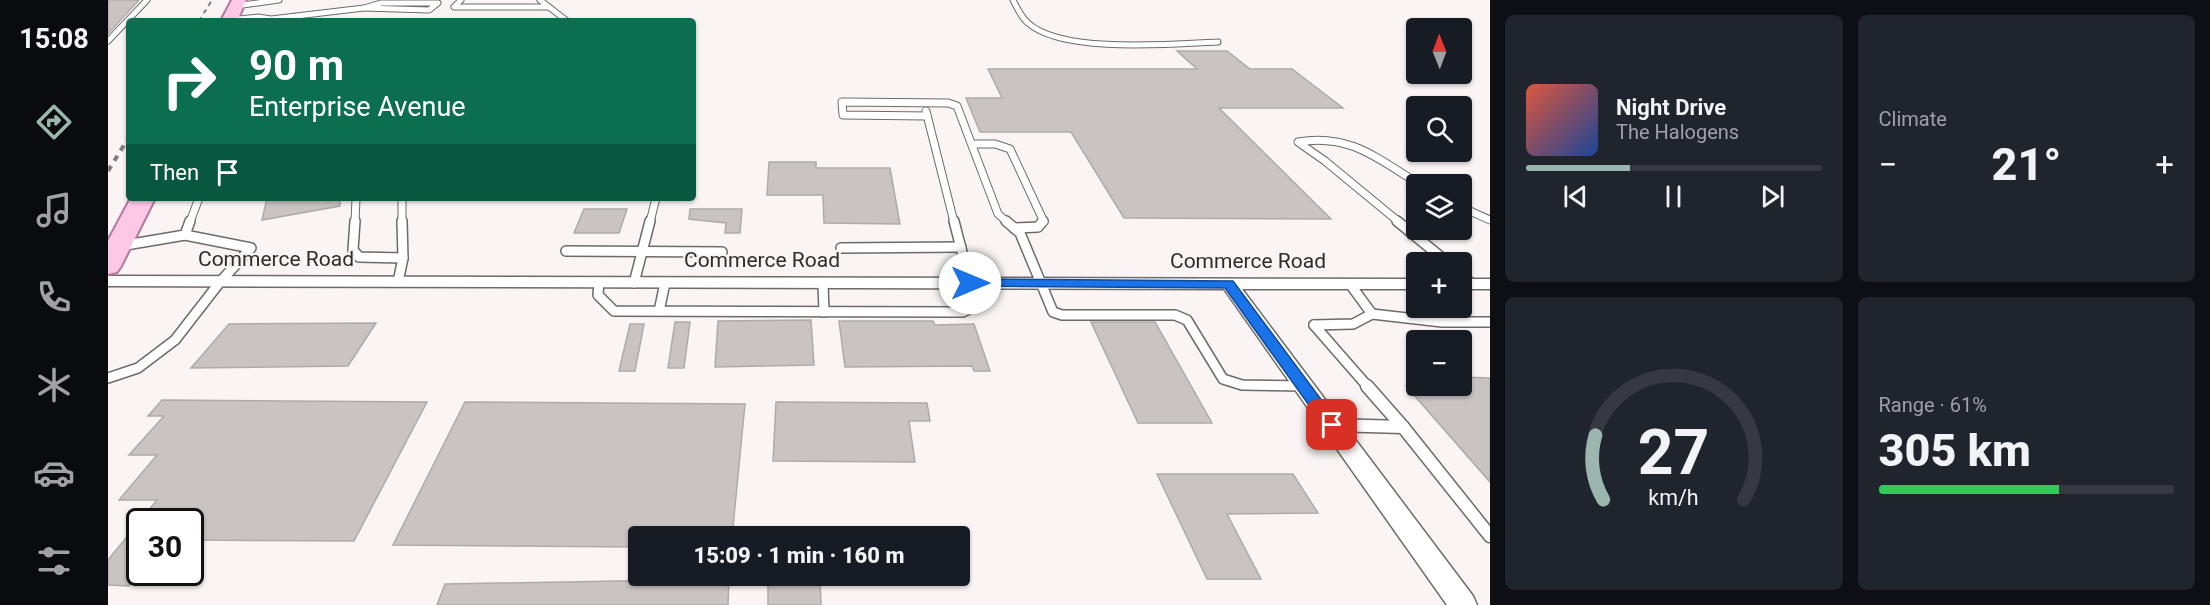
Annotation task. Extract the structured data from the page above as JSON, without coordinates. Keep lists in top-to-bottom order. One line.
{"streets":{"street":["Commerce Road"]},"north":"top","page":{"tabs":"15:08","tile":["Climate",["Range · 61%","305 km"]],"map_buttons":["+","−"],"turn":["90 m","Enterprise Avenue"],"song":["Night Drive","The Halogens"],"heat":["−","21°","+"],"then":"Then","limit":"30","trip":"15:09 · 1 min · 160 m","gauge":["27","km/h"]}}
